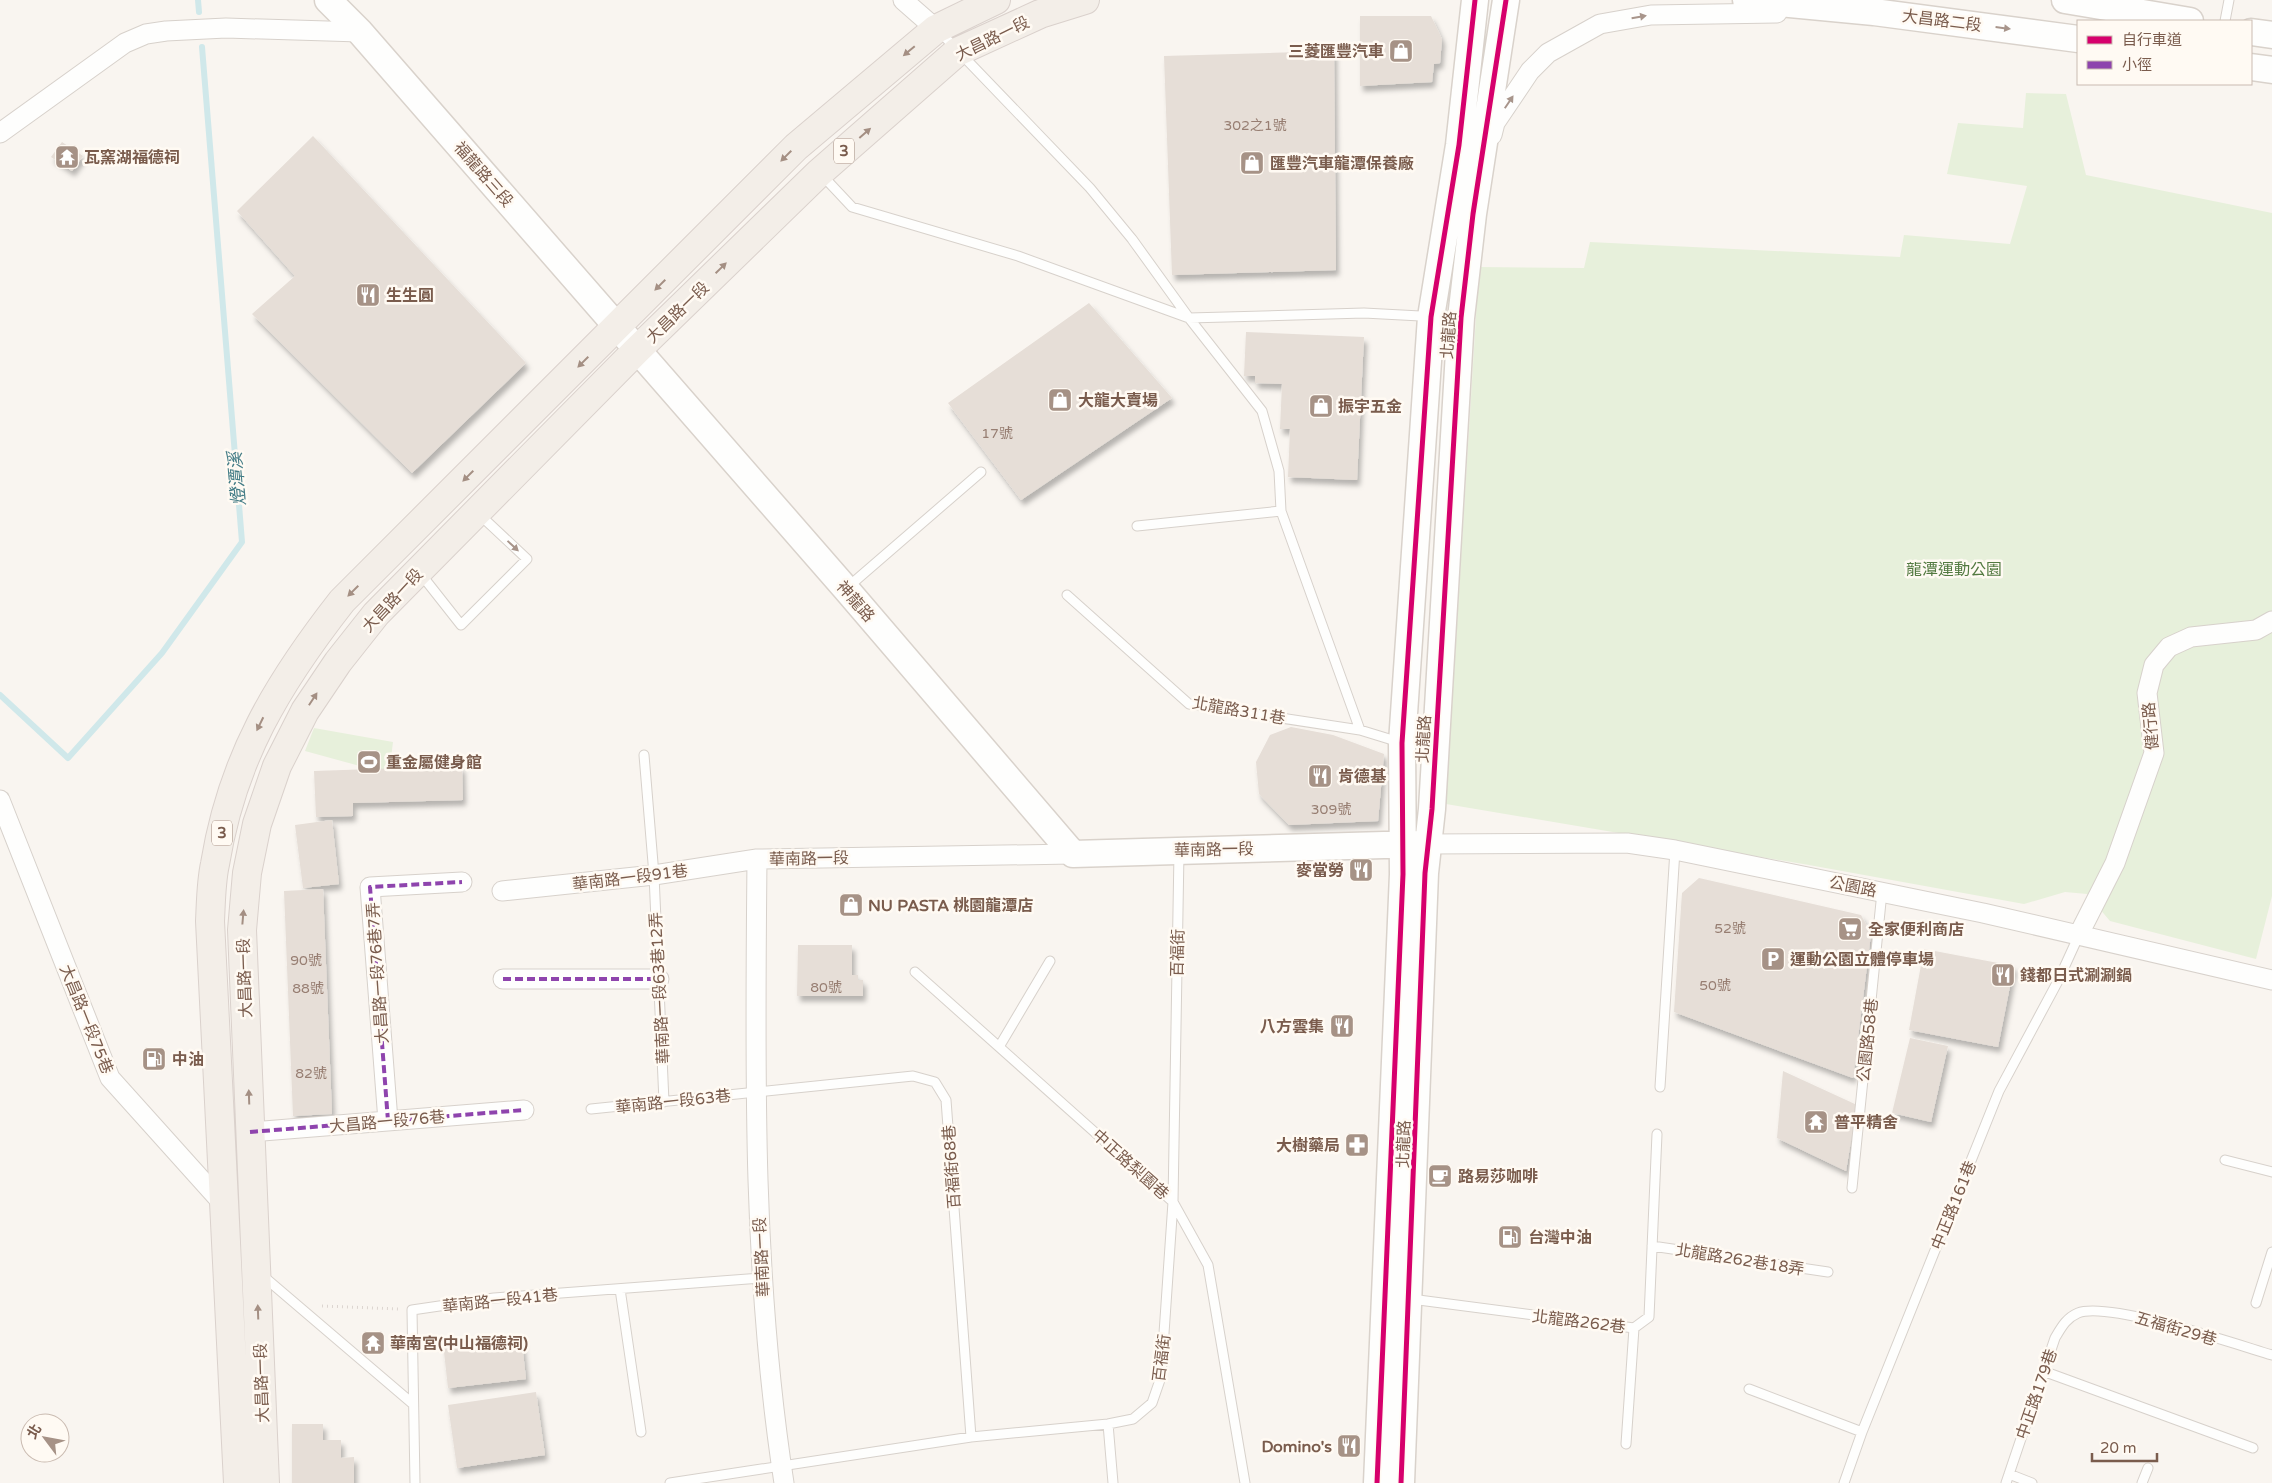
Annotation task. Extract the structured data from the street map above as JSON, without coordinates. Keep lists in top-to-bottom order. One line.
{"streets":{"main road":["大昌路二段","大昌路一段","3","福龍路三段","北龍路","神龍路","華南路一段"],"street":["健行路","華南路一段91巷","公園路","大昌路一段76巷7弄","大昌路一段75巷","大昌路一段76巷"],"lane":["北龍路311巷","百福街","華南路一段63巷12弄","公園路58巷","華南路一段63巷","中正路梨園巷","百福街68巷","中正路161巷","北龍路262巷18弄","華南路一段41巷","北龍路262巷","五福街29巷","中正路179巷"]},"crossings":[["大昌路一段","福龍路三段"],["大昌路一段","神龍路"],["大昌路一段","大昌路一段75巷"],["大昌路一段","大昌路一段76巷"],["福龍路三段","神龍路"],["北龍路","北龍路311巷"],["北龍路","華南路一段"],["北龍路","公園路"],["北龍路","北龍路262巷"],["神龍路","華南路一段"],["健行路","公園路"],["健行路","中正路161巷"],["華南路一段","華南路一段91巷"],["華南路一段","公園路"],["華南路一段","百福街"],["華南路一段","華南路一段63巷"],["華南路一段","百福街68巷"],["華南路一段","華南路一段41巷"],["華南路一段91巷","華南路一段63巷12弄"],["公園路","公園路58巷"],["公園路","中正路161巷"],["百福街","中正路梨園巷"],["百福街","百福街68巷"],["大昌路一段76巷7弄","大昌路一段76巷"],["華南路一段63巷12弄","華南路一段63巷"],["華南路一段63巷","百福街68巷"],["北龍路262巷18弄","北龍路262巷"],["五福街29巷","中正路179巷"]],"one_way":["大昌路二段"],"water":["燈潭溪"],"parks":["龍潭運動公園"],"places":{"shop":["三菱匯豐汽車","匯豐汽車龍潭保養廠","大龍大賣場","振宇五金","NU PASTA 桃園龍潭店"],"temple":["瓦窯湖福德祠","普平精舍","華南宮(中山福德祠)"],"restaurant":["生生圓","肯德基","麥當勞","錢都日式涮涮鍋","八方雲集","Domino's"],"sports":["重金屬健身館"],"supermarket":["全家便利商店"],"parking":["運動公園立體停車場"],"fuel station":["中油","台灣中油"],"pharmacy":["大樹藥局"],"cafe":["路易莎咖啡"]},"house_numbers":["302之1號","17號","309號","52號","90號","50號","80號","88號","82號"],"legend":["自行車道","小徑"],"scale_bar":"20 m","north":"top left"}
